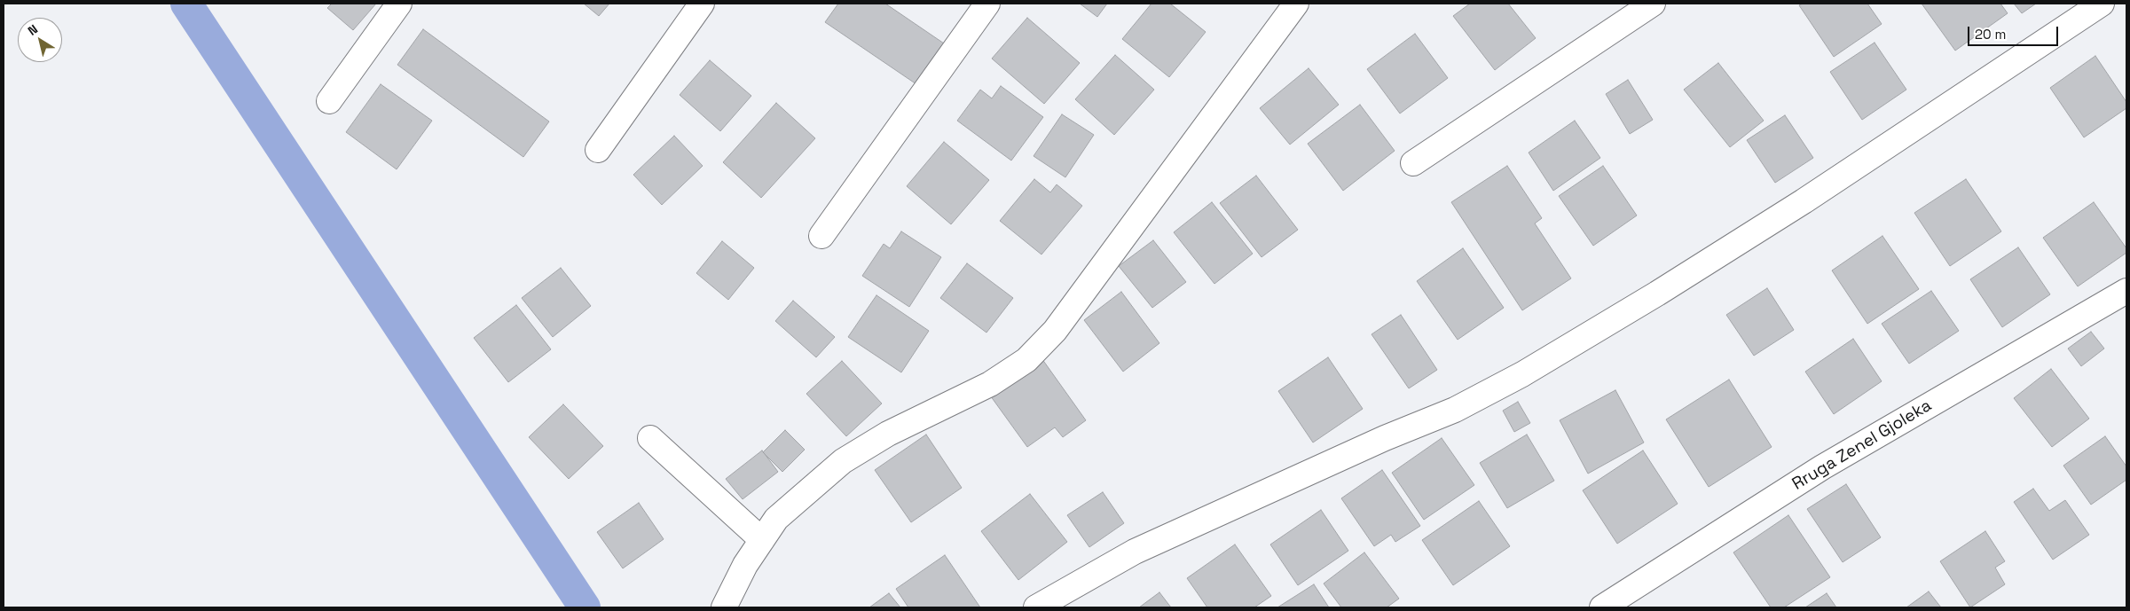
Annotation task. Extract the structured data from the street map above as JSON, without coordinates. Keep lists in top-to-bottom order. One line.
{"streets":{"street":["Rruga Zenel Gjoleka"]},"scale_bar":"20 m","north":"top left"}
